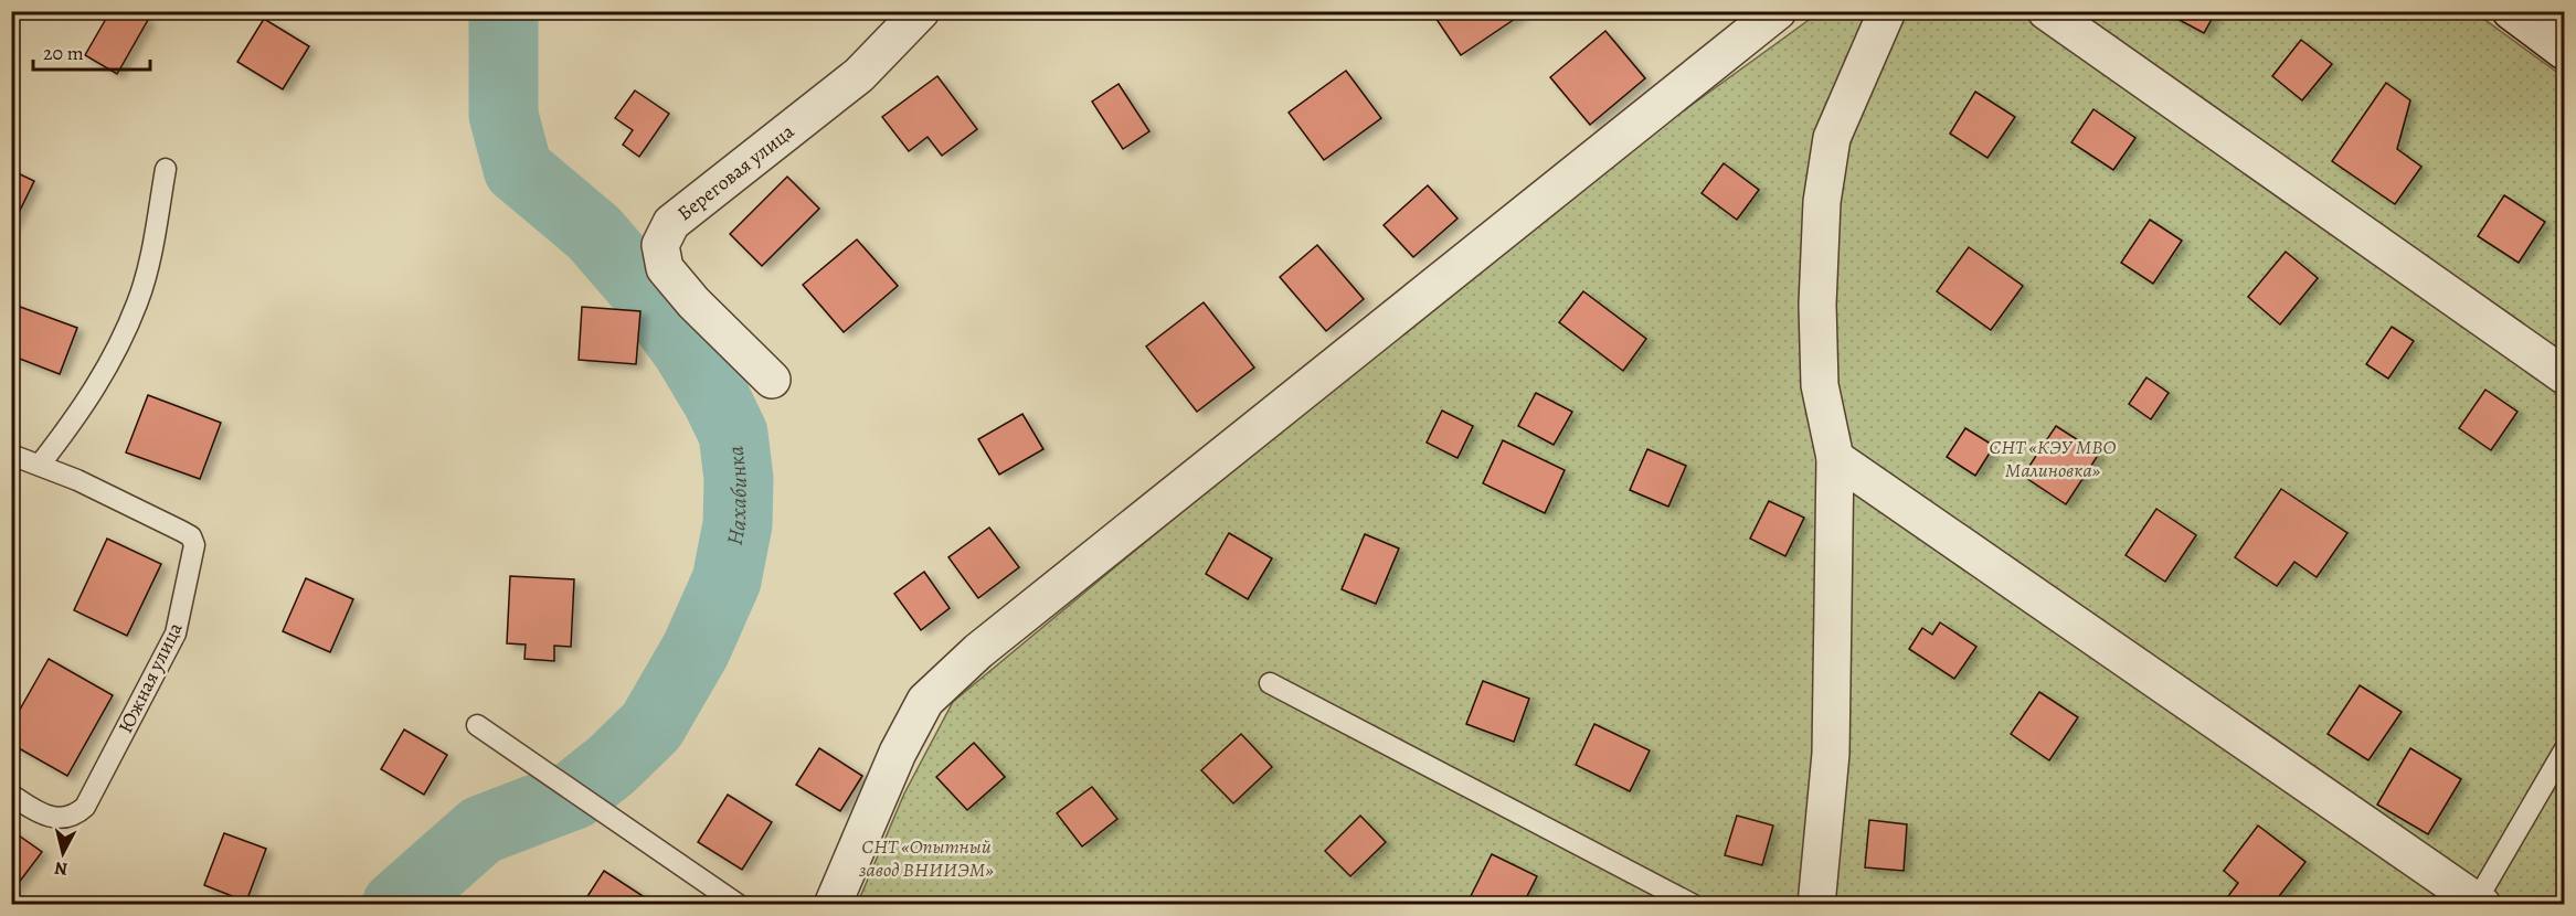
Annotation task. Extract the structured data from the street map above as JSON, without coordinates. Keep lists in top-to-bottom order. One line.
{"streets":{"street":["Береговая улица"],"lane":["Южная улица"]},"water":["Нахабинка"],"parks":["СНТ «КЭУ МВО Малиновка»","СНТ «Опытный завод ВНИИЭМ»"],"scale_bar":"20 m","north":"bottom"}
